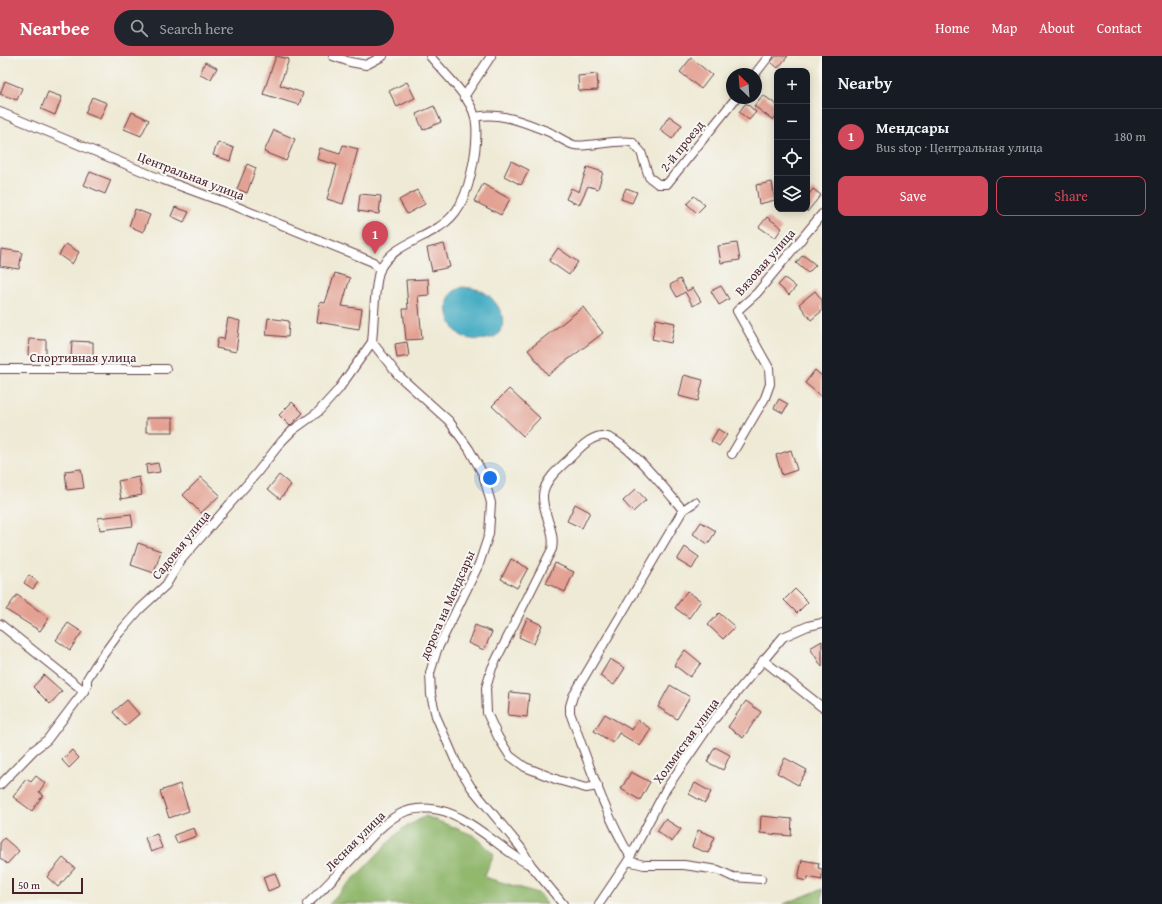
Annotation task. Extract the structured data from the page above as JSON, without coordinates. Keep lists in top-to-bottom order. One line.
{"streets":{"street":["2-й проезд","Центральная улица","Вязовая улица","Спортивная улица","Садовая улица","дорога на Мендсары","Холмистая улица","Лесная улица"]},"crossings":[["Садовая улица","дорога на Мендсары"],["дорога на Мендсары","Лесная улица"]],"scale_bar":"50 m","north":"top left","page":{"header":"Nearbee","search":"Search here","nav":["Home","Map","About","Contact"],"heading":"Nearby","map_buttons":["+","−"],"list":[{"mark":"1","name":"Мендсары","note":"Bus stop · Центральная улица","value":"180 m"}],"buttons":["Save","Share"],"pins":"1","scale":"50 m"}}
